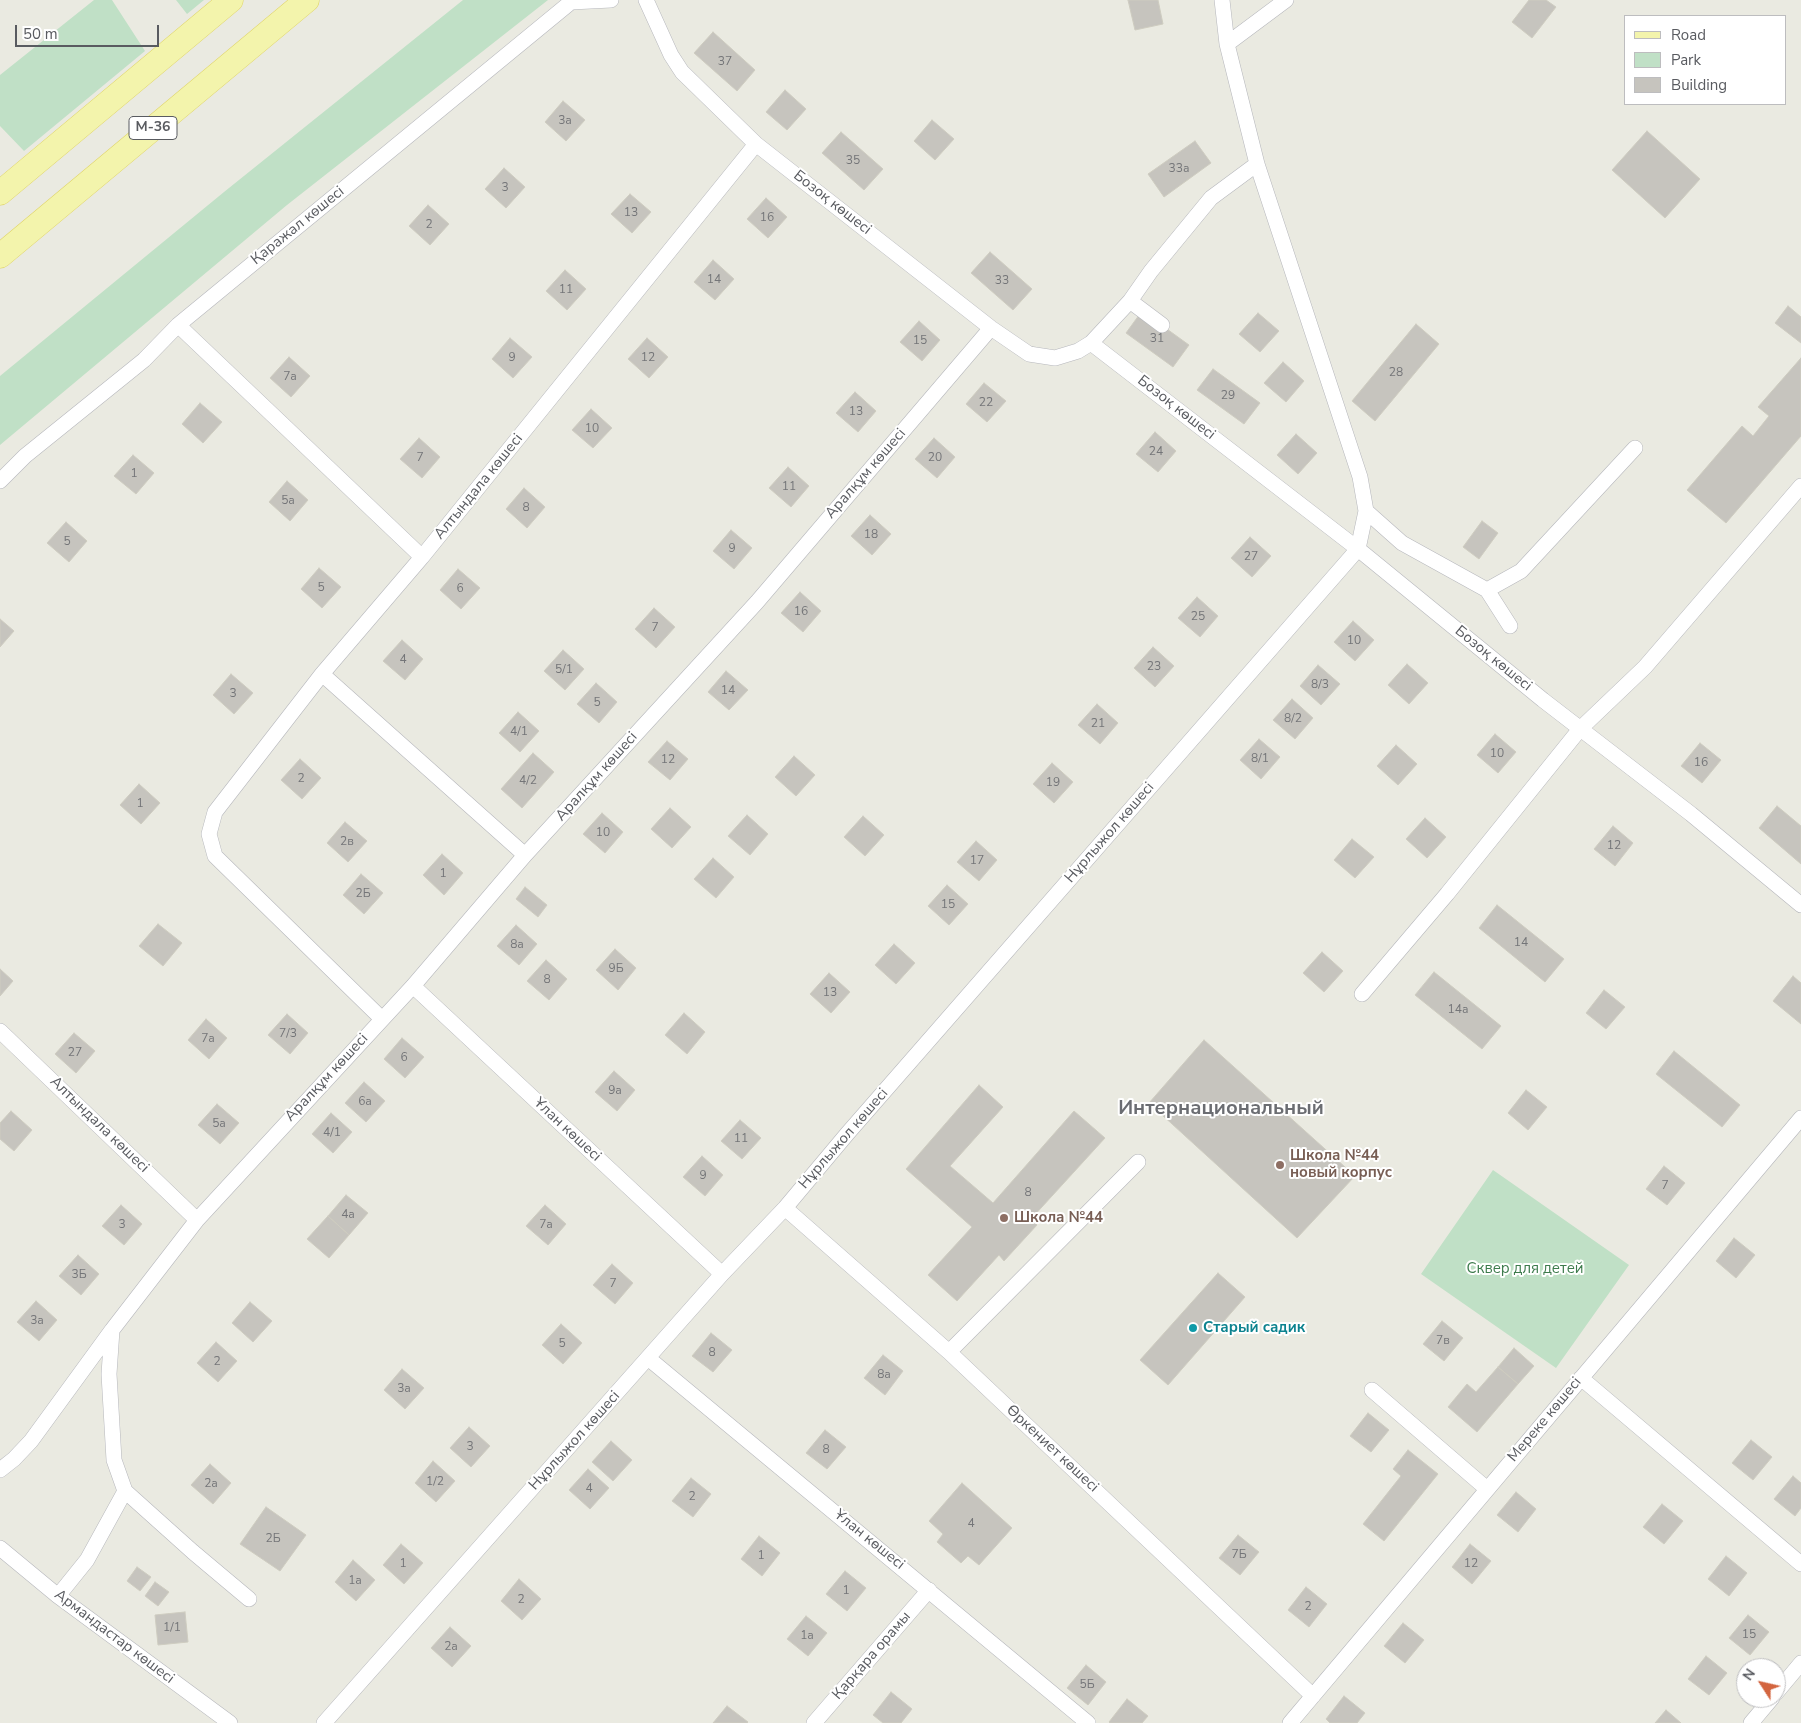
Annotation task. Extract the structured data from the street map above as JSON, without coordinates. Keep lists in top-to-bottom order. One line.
{"streets":{"main road":["M-36"],"street":["Бозоқ көшесі","Қаражал көшесі","Аралқұм көшесі","Алтындала көшесі","Нұрлыжол көшесі","Ұлан көшесі","Мереке көшесі","Өркениет көшесі","Армандастар көшесі","Қарқара орамы"]},"crossings":[["Бозоқ көшесі","Аралқұм көшесі"],["Бозоқ көшесі","Алтындала көшесі"],["Бозоқ көшесі","Нұрлыжол көшесі"],["Аралқұм көшесі","Алтындала көшесі"],["Аралқұм көшесі","Ұлан көшесі"],["Нұрлыжол көшесі","Ұлан көшесі"],["Нұрлыжол көшесі","Өркениет көшесі"],["Ұлан көшесі","Қарқара орамы"],["Мереке көшесі","Өркениет көшесі"]],"districts":["Интернациональный"],"parks":["Сквер для детей"],"places":["Школа №44 новый корпус","Школа №44","Старый садик"],"house_numbers":["37","3а","35","33а","3","13","16","2","14","33","11","31","15","9","12","28","7а","29","22","13","10","24","7","20","1","11","5а","8","18","5","9","27","5","6","16","25","7","10","4","23","5/1","8/3","14","3","5","8/2","21","4/1","10","8/1","12","16","2","4/2","19","1","10","2в","12","17","1","2Б","15","14","8а","9Б","8","13","14а","7/3","7а","27","6","9а","6а","5а","4/1","11","9","7","8","4а","3","7а","3Б","7","3а","7в","5","8","2","8а","3а","3","8","1/2","2а","4","2","4","2Б","7Б","1","1","12","1а","1","2","2","1/1","15","1а","2а","5Б"],"legend":["Road","Park","Building"],"scale_bar":"50 m","north":"top left"}
